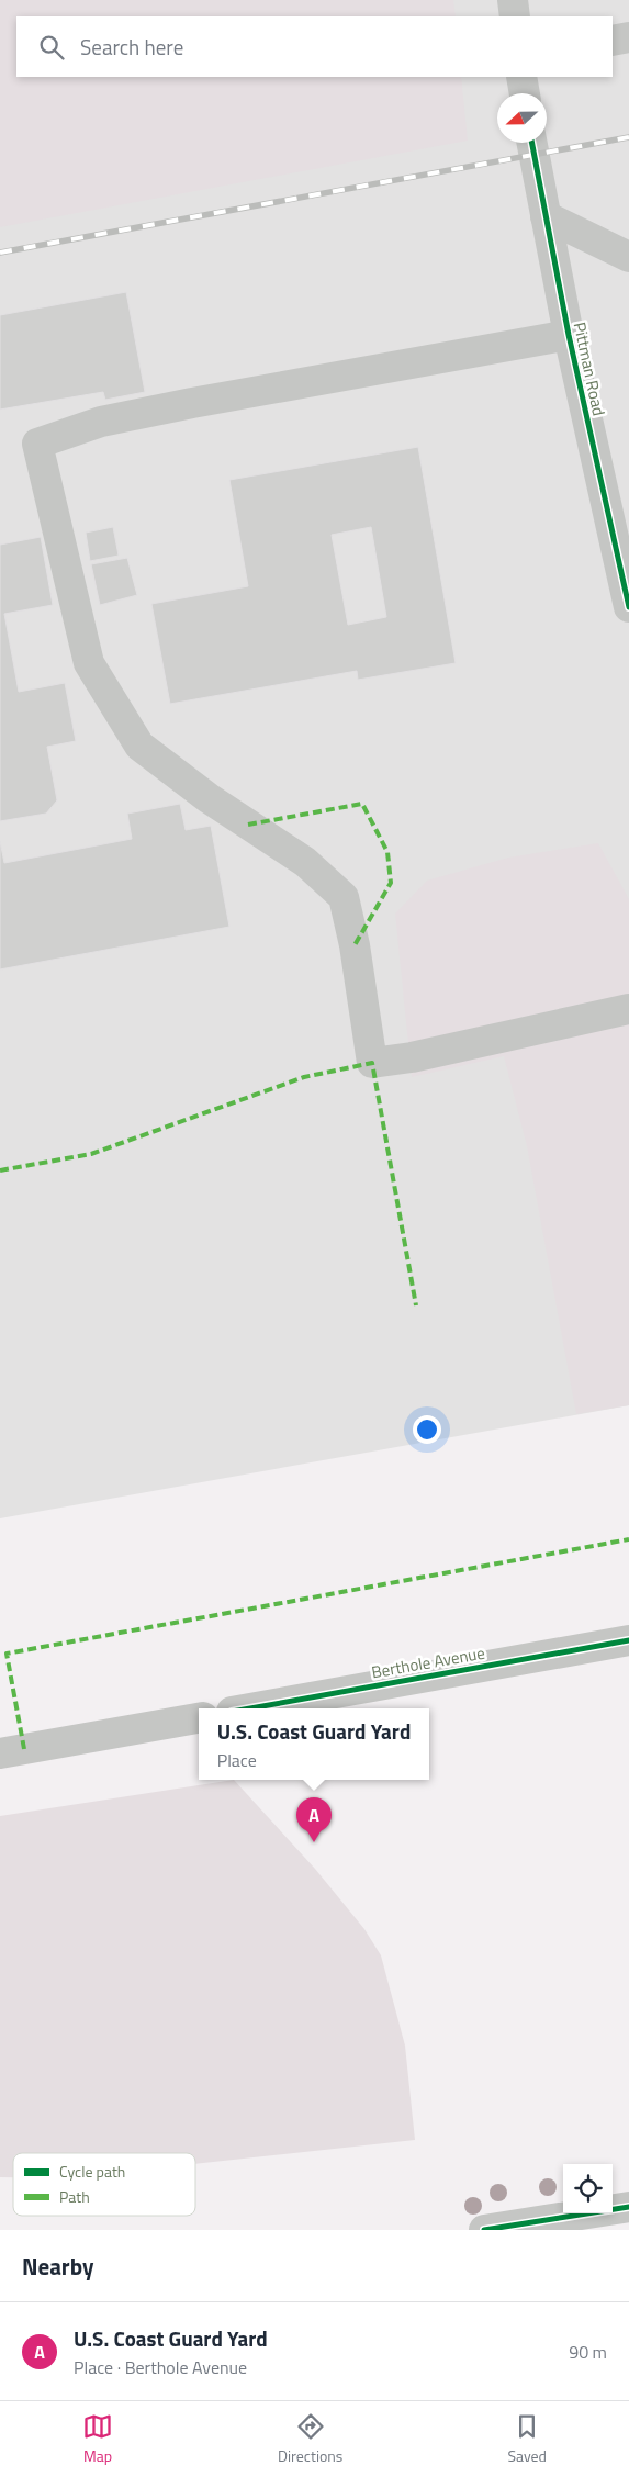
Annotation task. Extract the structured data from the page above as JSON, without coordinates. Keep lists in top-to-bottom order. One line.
{"streets":{"street":["Pittman Road","Berthole Avenue"]},"legend":["Cycle path","Path"],"north":"left","page":{"search":"Search here","popup":["U.S. Coast Guard Yard","Place"],"pins":"A","heading":"Nearby","list":[{"mark":"A","name":"U.S. Coast Guard Yard","note":"Place · Berthole Avenue","value":"90 m"}],"nav":["Map","Directions","Saved"]}}
